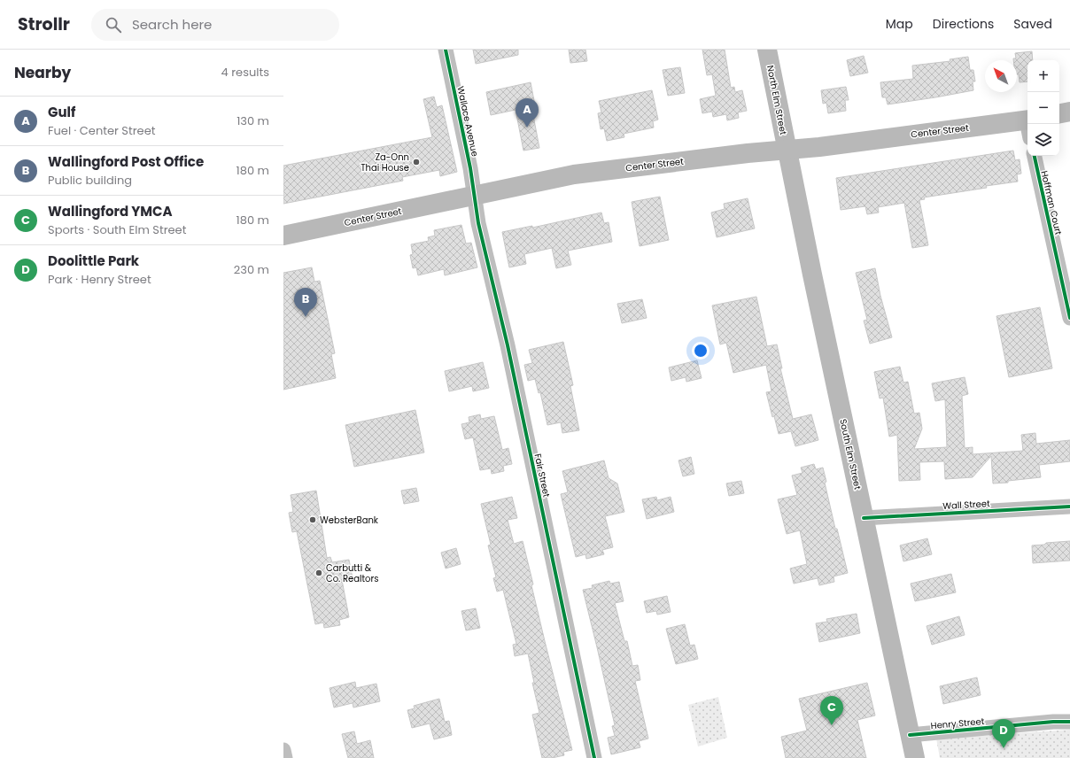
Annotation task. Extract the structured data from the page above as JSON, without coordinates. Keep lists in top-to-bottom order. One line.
{"streets":{"main road":["North Elm Street","Center Street","South Elm Street"],"street":["Wallace Avenue","Hoffman Court","Fair Street","Wall Street","Henry Street"]},"crossings":[["North Elm Street","Center Street"],["North Elm Street","South Elm Street"],["Wallace Avenue","Center Street"],["Wallace Avenue","Fair Street"],["Center Street","South Elm Street"],["Center Street","Fair Street"],["South Elm Street","Wall Street"],["South Elm Street","Henry Street"]],"places":["Za-Onn Thai House","WebsterBank","Carbutti & Co. Realtors"],"north":"top left","page":{"header":"Strollr","search":"Search here","nav":["Map","Directions","Saved"],"heading":["Nearby","4 results"],"map_buttons":["+","−"],"list":[{"mark":"A","name":"Gulf","note":"Fuel · Center Street","value":"130 m"},{"mark":"B","name":"Wallingford Post Office","note":"Public building","value":"180 m"},{"mark":"C","name":"Wallingford YMCA","note":"Sports · South Elm Street","value":"180 m"},{"mark":"D","name":"Doolittle Park","note":"Park · Henry Street","value":"230 m"}],"pins":["A","B","C","D"]}}
